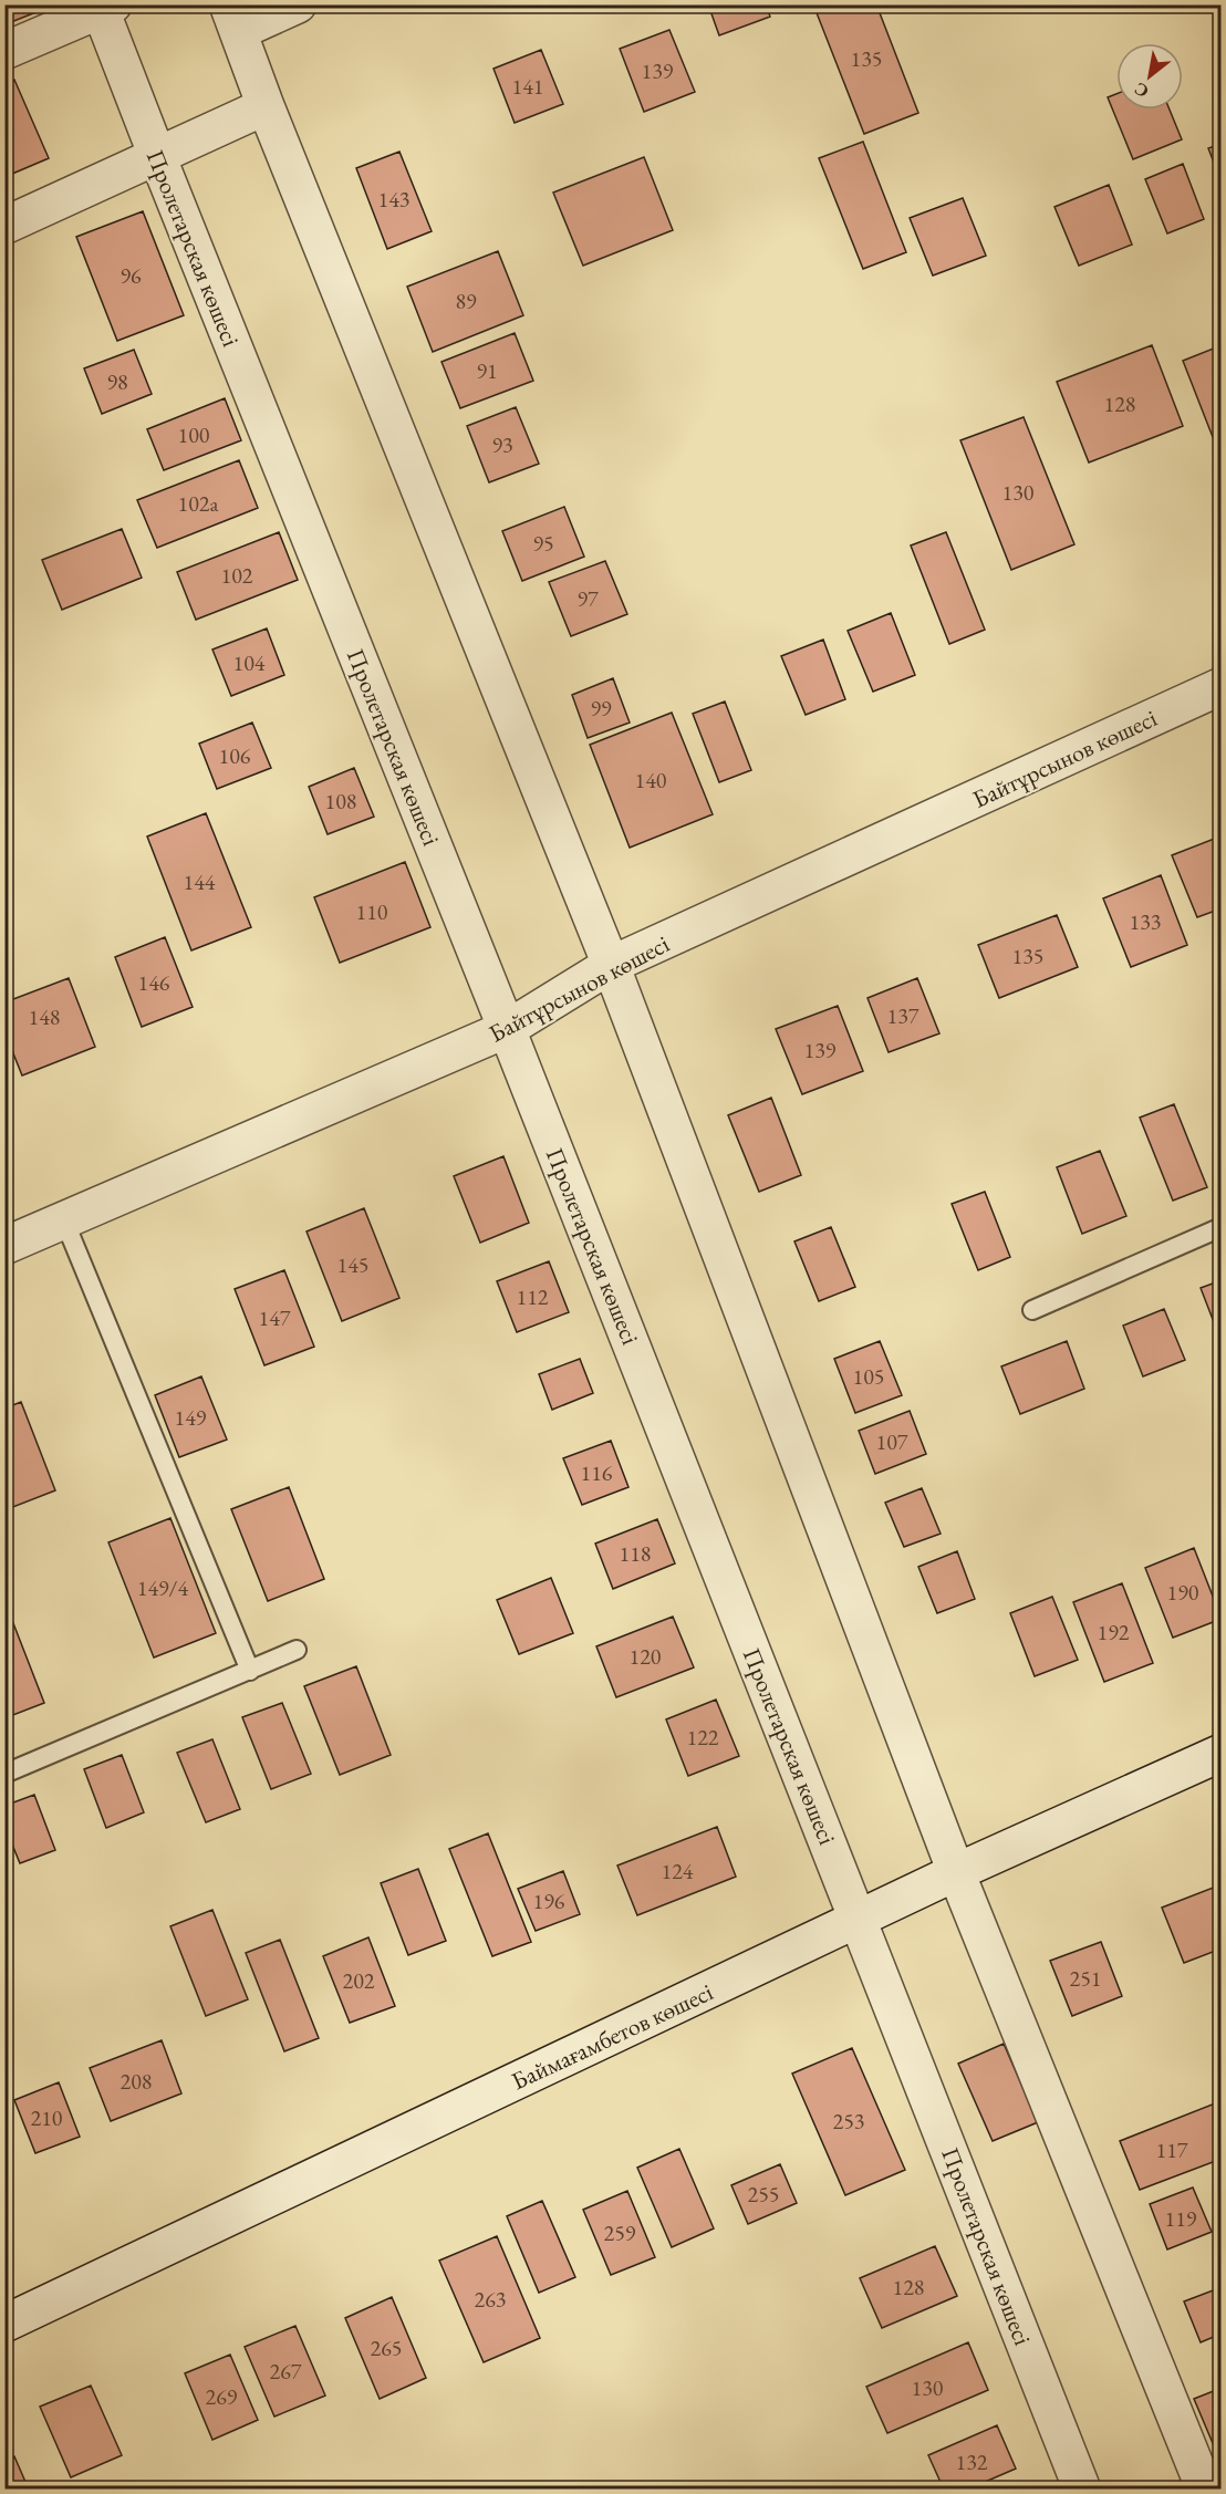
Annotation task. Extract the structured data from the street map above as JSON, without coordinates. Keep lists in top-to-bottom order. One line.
{"streets":{"street":["Пролетарская көшесі","Байтұрсынов көшесі","Баймағамбетов көшесі"]},"crossings":[["Пролетарская көшесі","Байтұрсынов көшесі"],["Пролетарская көшесі","Баймағамбетов көшесі"]],"house_numbers":["135","139","141","143","96","89","91","98","128","100","93","130","102а","95","102","97","104","99","106","140","108","144","110","133","135","146","137","148","139","145","112","147","105","149","107","116","118","149/4","190","192","120","122","124","196","251","202","208","210","253","117","255","119","259","128","263","265","267","130","269","132"],"north":"bottom left"}
